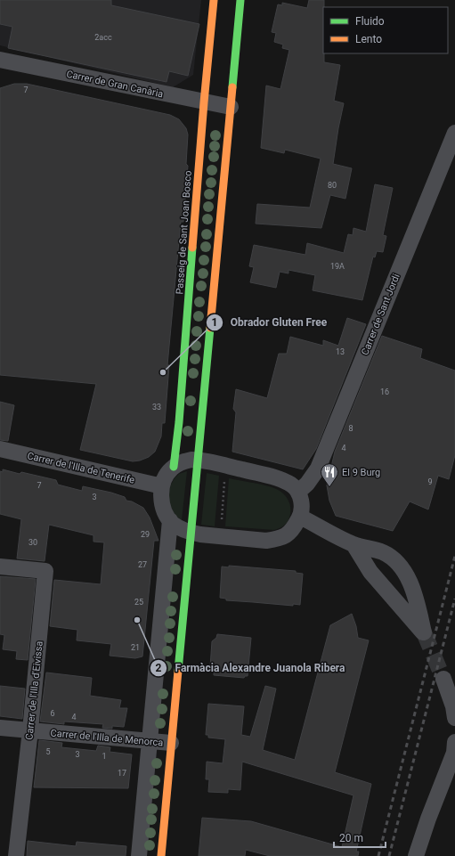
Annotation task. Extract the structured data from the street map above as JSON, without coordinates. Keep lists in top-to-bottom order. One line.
{"streets":{"street":["Carrer de Gran Canària","Passeig de Sant Joan Bosco","Carrer de Sant Jordi","Carrer de l'Illa de Tenerife","Carrer de l'Illa d'Eivissa","Carrer de l'Illa de Menorca"]},"crossings":[["Carrer de Gran Canària","Passeig de Sant Joan Bosco"],["Carrer de l'Illa d'Eivissa","Carrer de l'Illa de Menorca"]],"places":{"other":["Obrador Gluten Free","Farmàcia Alexandre Juanola Ribera"],"restaurant":["El 9 Burg"]},"house_numbers":["2acc","7","80","19A","13","16","33","8","4","9","7","3","29","30","27","25","21","6","4","5","3","1","17"],"legend":["Fluido","Lento"],"scale_bar":"20 m"}
